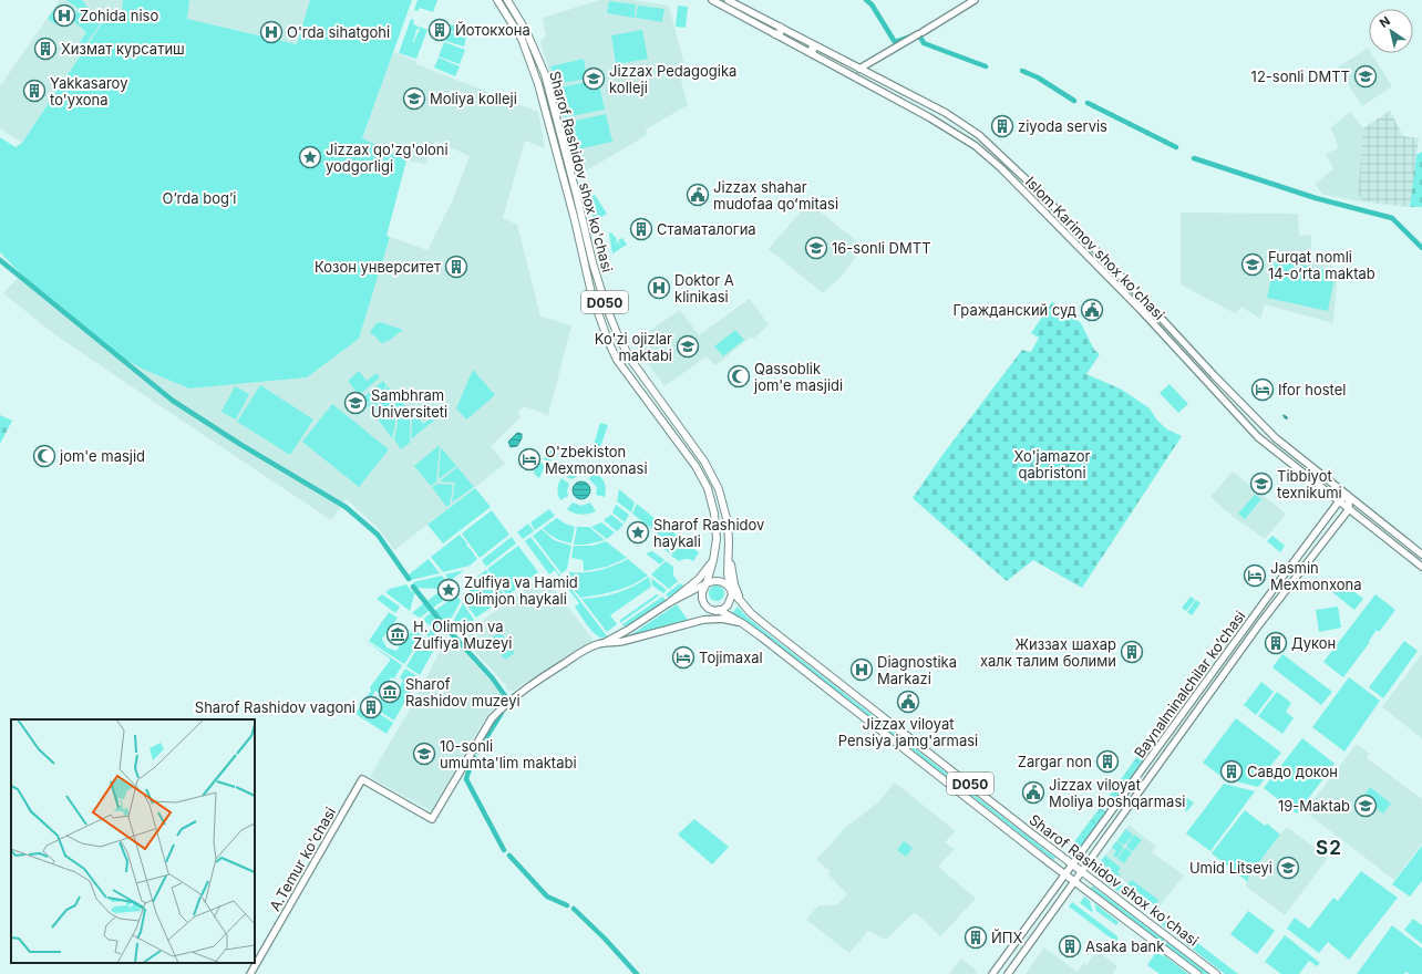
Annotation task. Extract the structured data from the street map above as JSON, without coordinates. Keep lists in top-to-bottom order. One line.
{"streets":{"main road":["Sharof Rashidov shox ko'chasi","Islom Karimov shox ko'chasi","D050","Baynalminalchilar ko’chasi","A.Temur ko'chasi"]},"crossings":[["Sharof Rashidov shox ko'chasi","D050"],["Sharof Rashidov shox ko'chasi","Baynalminalchilar ko’chasi"],["Islom Karimov shox ko'chasi","Baynalminalchilar ko’chasi"]],"districts":["S2"],"parks":["O’rda bog’i","Xo'jamazor qabristoni"],"places":{"hospital":["Zohida niso","O'rda sihatgohi","Doktor A klinikasi","Diagnostika Markazi"],"building":["Йотокхона","Хизмат курсатиш","Yakkasaroy to'yxona","ziyoda servis","Стаматалогиа","Козон унверситет","Дукон","Жиззах шахар халк талим болими","Sharof Rashidov vagoni","Zargar non","Cавдо докон","ЙПХ","Asaka bank"],"school or university":["12-sonli DMTT","Jizzax Pedagogika kolleji","Moliya kolleji","16-sonli DMTT","Furqat nomli 14-oʻrta maktab","Ko'zi ojizlar maktabi","Sambhram Universiteti","Tibbiyot texnikumi","10-sonli umumta'lim maktabi","19-Maktab","Umid Litseyi"],"place":["Jizzax qo'zg'oloni yodgorligi","Sharof Rashidov haykali","Zulfiya va Hamid Olimjon haykali"],"public building":["Jizzax shahar mudofaa qoʻmitasi","Гражданский суд","Jizzax viloyat Pensiya jamg'armasi","Jizzax viloyat Moliya boshqarmasi"],"mosque":["Qassoblik jom'e masjidi","jom'e masjid"],"hotel":["Ifor hostel","O'zbekiston Mexmonxonasi","Jasmin Mexmonxona","Tojimaxal"],"museum":["H. Olimjon va Zulfiya Muzeyi","Sharof Rashidov muzeyi"]},"north":"top left"}
